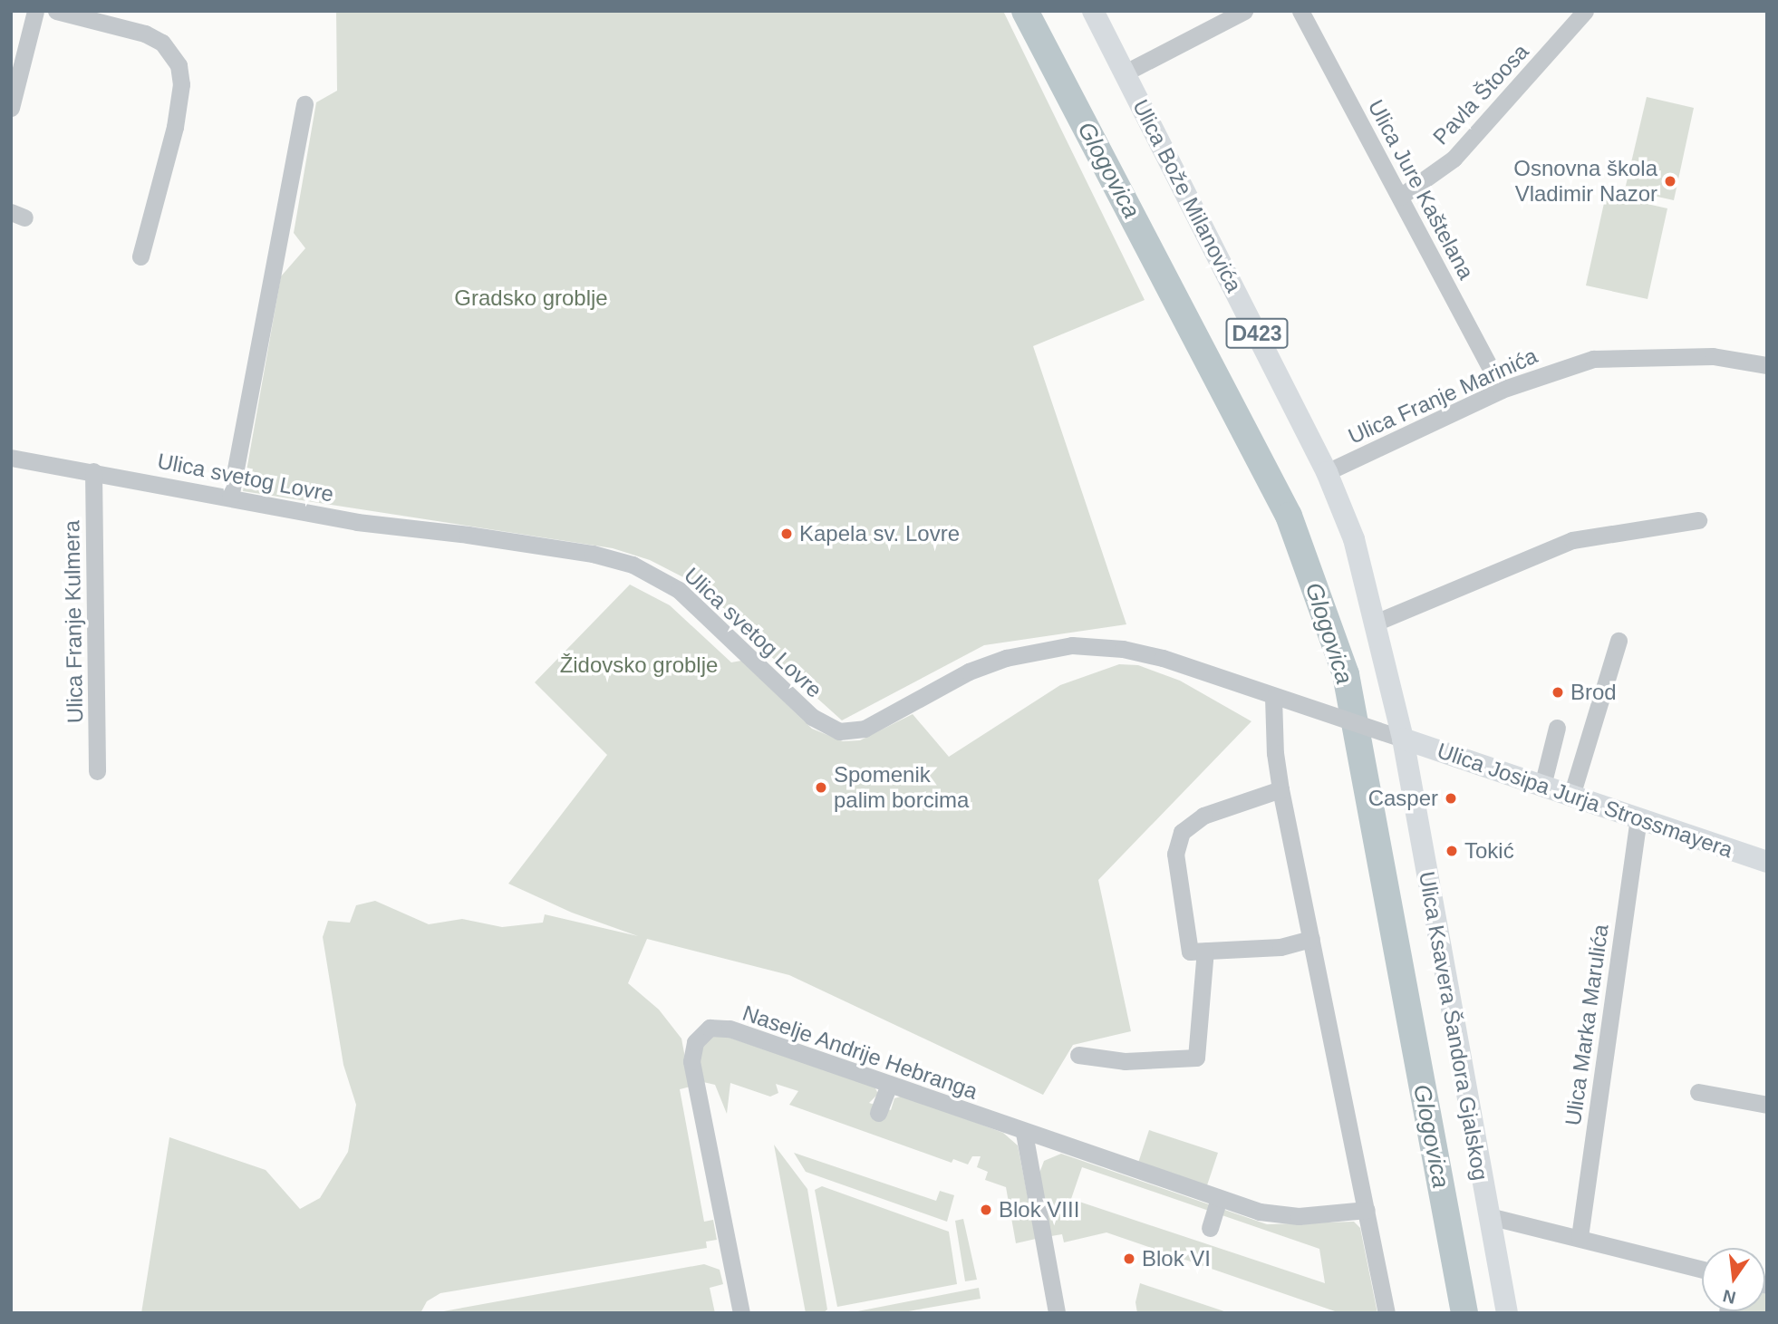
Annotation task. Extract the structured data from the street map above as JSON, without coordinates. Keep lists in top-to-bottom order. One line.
{"streets":{"main road":["Ulica Bože Milanovića","D423","Ulica Josipa Jurja Strossmayera","Ulica Ksavera Šandora Gjalskog"],"street":["Pavla Štoosa","Ulica Jure Kaštelana","Ulica Franje Marinića","Ulica svetog Lovre","Ulica Franje Kulmera","Ulica Marka Marulića","Naselje Andrije Hebranga"]},"crossings":[["Pavla Štoosa","Ulica Jure Kaštelana"],["Ulica Jure Kaštelana","Ulica Franje Marinića"],["Ulica Bože Milanovića","Ulica Franje Marinića"],["Ulica Bože Milanovića","Ulica svetog Lovre"],["Ulica Bože Milanovića","Ulica Josipa Jurja Strossmayera"],["Ulica Bože Milanovića","Ulica Ksavera Šandora Gjalskog"],["Ulica svetog Lovre","Ulica Franje Kulmera"],["Ulica svetog Lovre","Ulica Josipa Jurja Strossmayera"],["Ulica svetog Lovre","Ulica Ksavera Šandora Gjalskog"],["Ulica Josipa Jurja Strossmayera","Ulica Marka Marulića"],["Ulica Josipa Jurja Strossmayera","Ulica Ksavera Šandora Gjalskog"]],"water":["Glogovica"],"parks":["Gradsko groblje","Židovsko groblje"],"places":["Osnovna škola Vladimir Nazor","Kapela sv. Lovre","Brod","Spomenik palim borcima","Casper","Tokić","Blok VIII","Blok VI"],"north":"bottom"}
